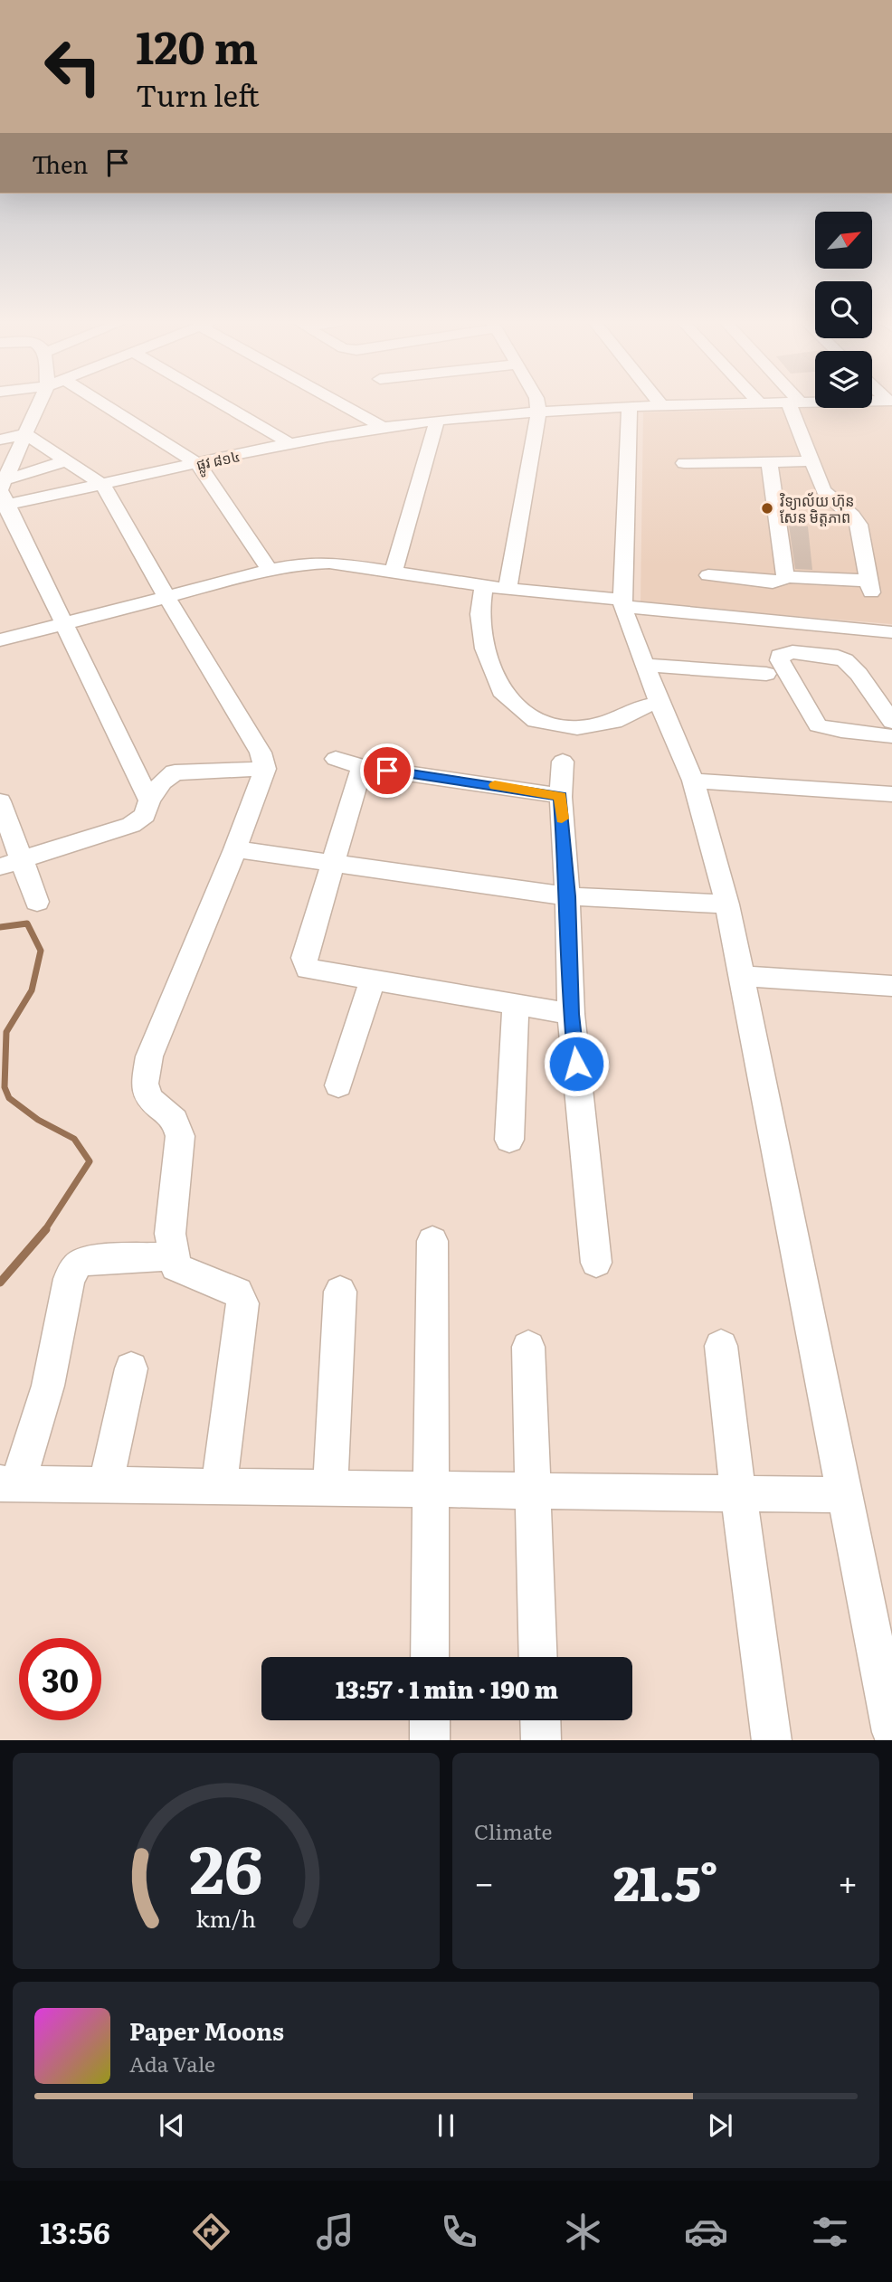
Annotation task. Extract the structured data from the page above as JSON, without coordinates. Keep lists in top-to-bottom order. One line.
{"streets":{"street":["ផ្លូវ ៨១៤"]},"places":["វិទ្យាល័យ ហ៊ុន សែន មិត្តភាព"],"north":"top right","page":{"turn":["120 m","Turn left"],"then":"Then","limit":"30","trip":"13:57 · 1 min · 190 m","tile":"Climate","heat":["−","21.5°","+"],"song":["Paper Moons","Ada Vale"],"tabs":"13:56","gauge":["26","km/h"]}}
